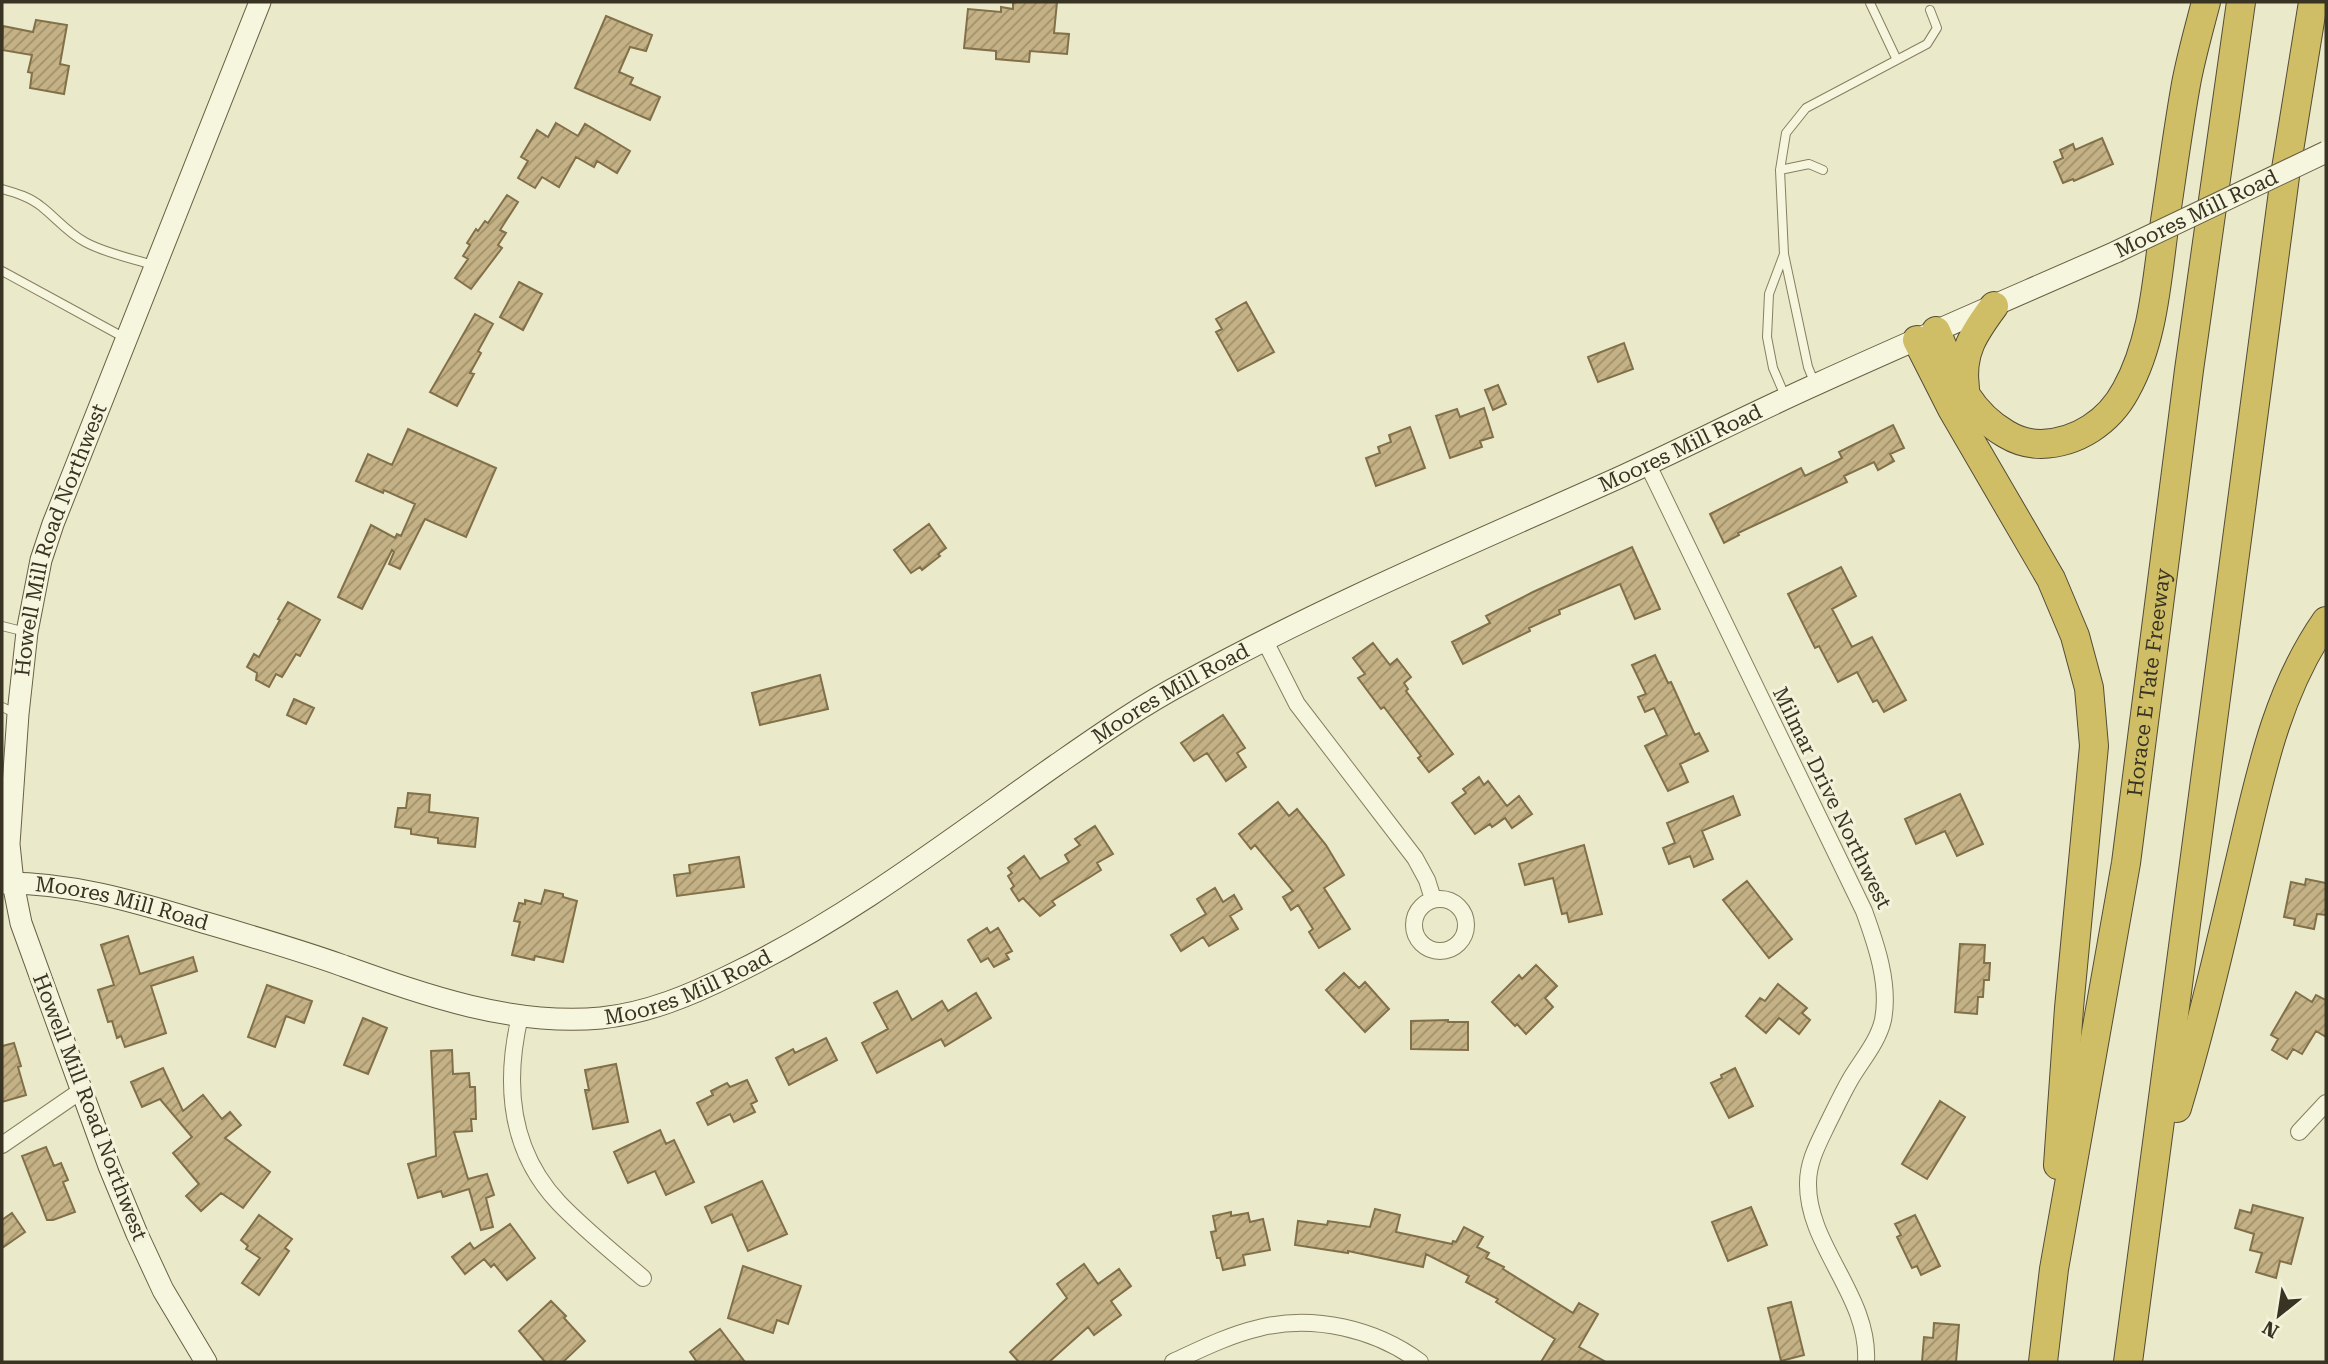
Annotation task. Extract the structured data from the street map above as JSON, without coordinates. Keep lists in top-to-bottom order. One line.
{"streets":{"highway":["Horace E Tate Freeway"],"street":["Moores Mill Road","Howell Mill Road Northwest","Milmar Drive Northwest"]},"crossings":[["Moores Mill Road","Howell Mill Road Northwest"],["Moores Mill Road","Milmar Drive Northwest"]],"north":"bottom left"}
